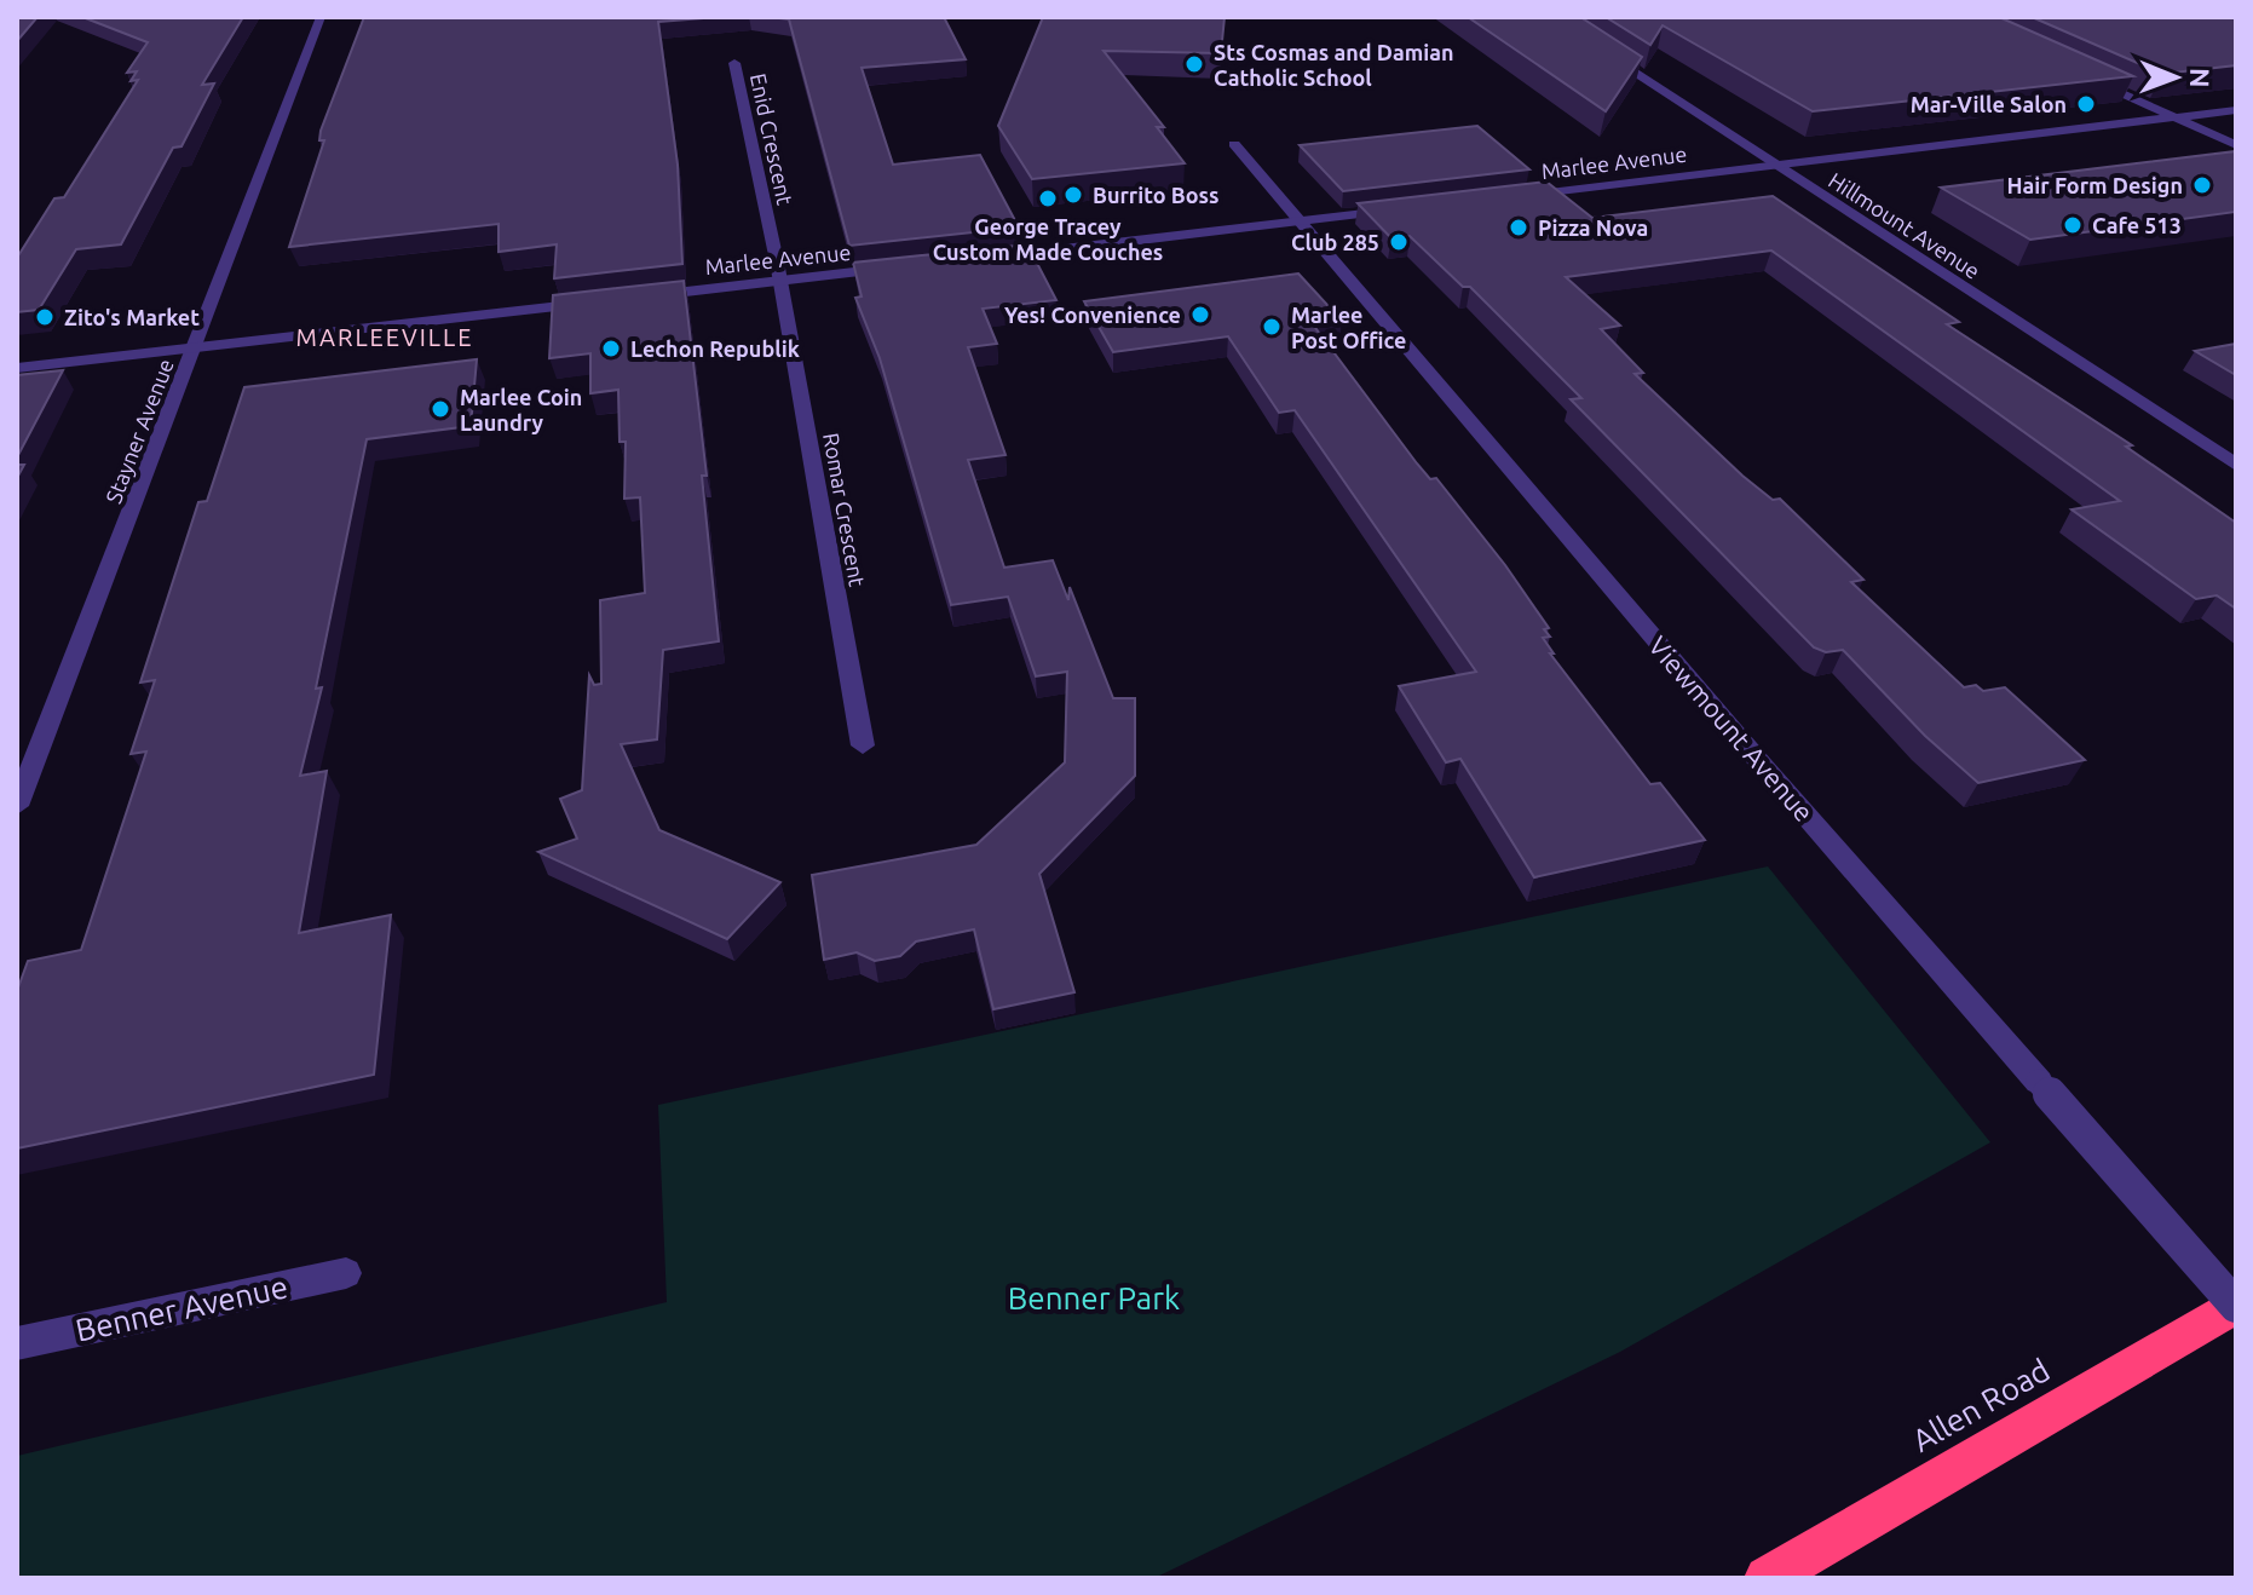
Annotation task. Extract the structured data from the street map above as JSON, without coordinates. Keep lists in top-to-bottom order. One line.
{"streets":{"highway":["Allen Road"],"street":["Enid Crescent","Marlee Avenue","Hillmount Avenue","Stayner Avenue","Romar Crescent","Viewmount Avenue","Benner Avenue"]},"crossings":[["Enid Crescent","Marlee Avenue"],["Enid Crescent","Romar Crescent"],["Marlee Avenue","Hillmount Avenue"],["Marlee Avenue","Romar Crescent"],["Viewmount Avenue","Allen Road"]],"districts":["MARLEEVILLE"],"parks":["Benner Park"],"places":["Sts Cosmas and Damian Catholic School","Mar-Ville Salon","Hair Form Design","Burrito Boss","George Tracey Custom Made Couches","Cafe 513","Pizza Nova","Club 285","Yes! Convenience","Zito's Market","Marlee Post Office","Lechon Republik","Marlee Coin Laundry"],"north":"right"}
